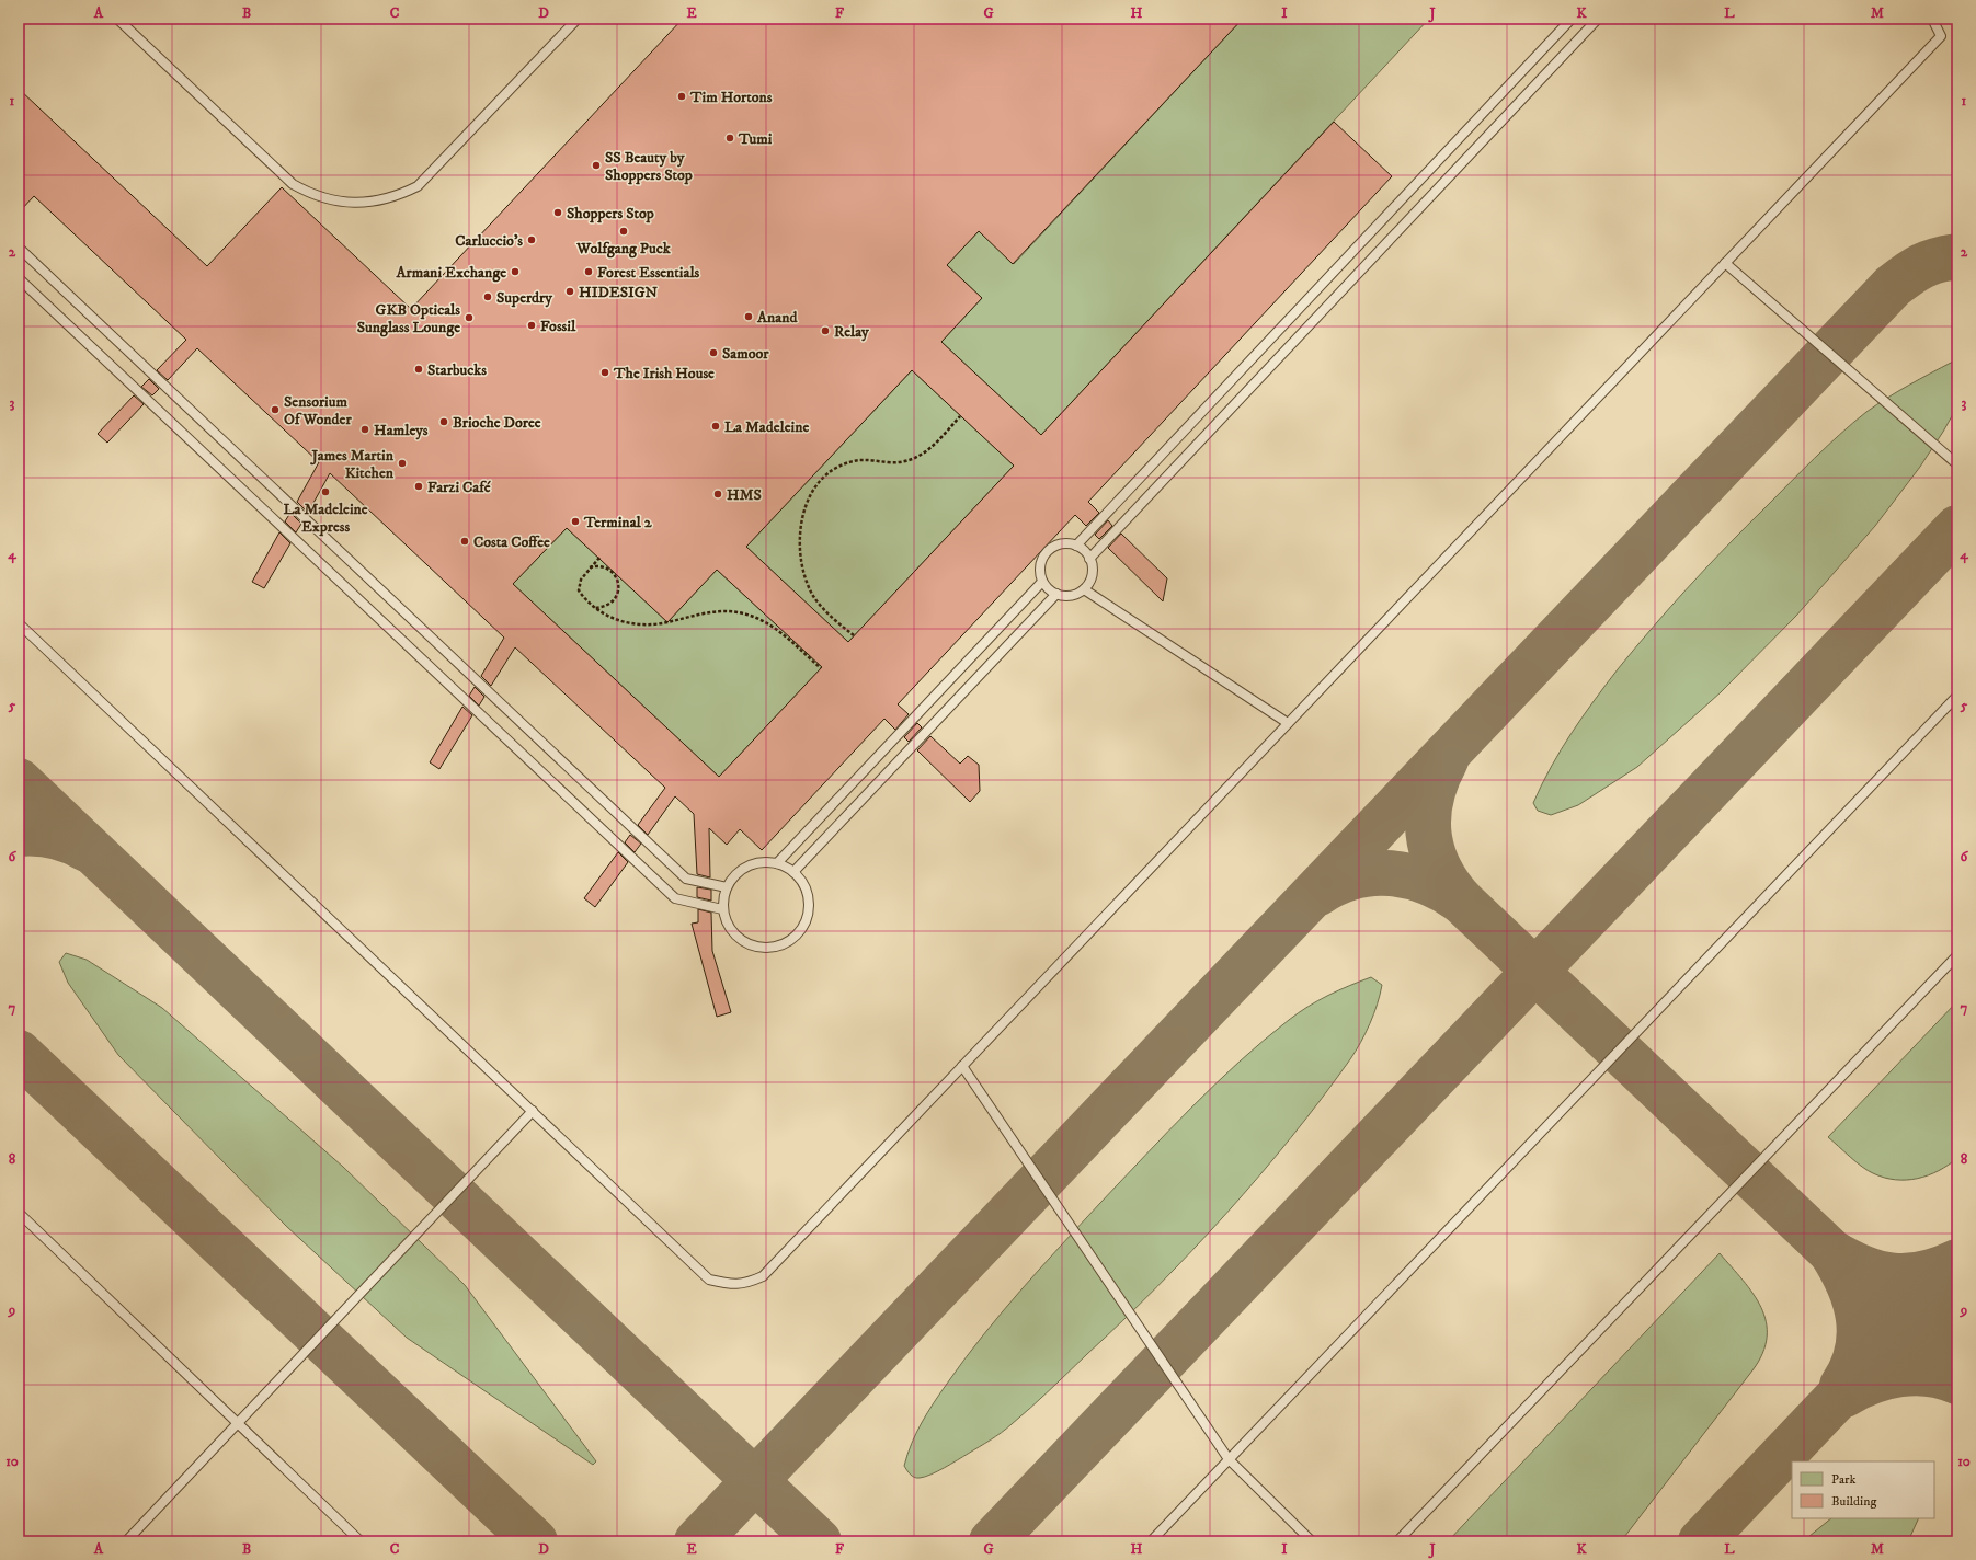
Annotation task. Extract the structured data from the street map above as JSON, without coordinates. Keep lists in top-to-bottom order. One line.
{"places":["Tim Hortons","Tumi","SS Beauty by Shoppers Stop","Shoppers Stop","Wolfgang Puck","Carluccio's","Armani Exchange","Forest Essentials","HIDESIGN","Superdry","Anand","GKB Opticals Sunglass Lounge","Fossil","Relay","Samoor","Starbucks","The Irish House","Sensorium Of Wonder","Brioche Doree","La Madeleine","Hamleys","James Martin Kitchen","Farzi Café","La Madeleine Express","HMS","Terminal 2","Costa Coffee"],"legend":["Park","Building"],"grid":{"columns":["A","B","C","D","E","F","G","H","I","J","K","L","M"],"rows":["1","2","3","4","5","6","7","8","9","10"]}}
